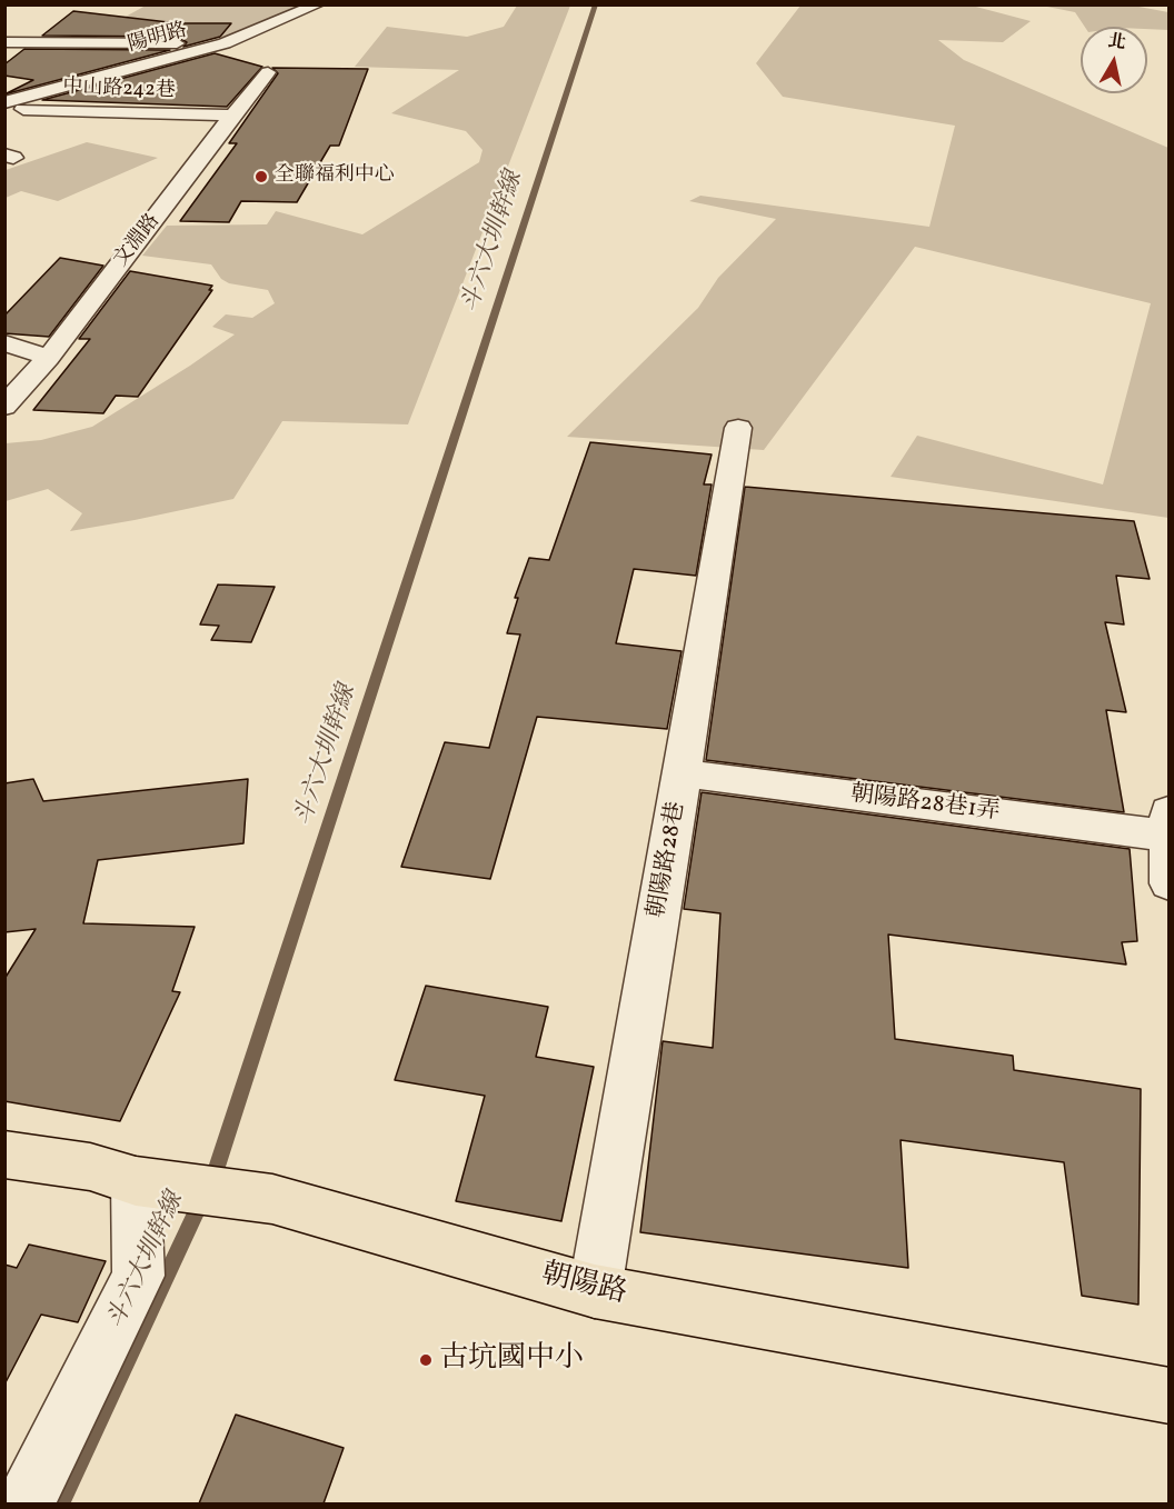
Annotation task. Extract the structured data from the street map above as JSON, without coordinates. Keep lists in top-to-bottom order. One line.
{"streets":{"main road":["朝陽路"],"street":["陽明路","中山路242巷","文淵路","朝陽路28巷1弄","朝陽路28巷"]},"crossings":[["中山路242巷","文淵路"],["朝陽路28巷1弄","朝陽路28巷"],["朝陽路28巷","朝陽路"]],"water":["斗六大圳幹線"],"places":["全聯福利中心","古坑國中小"],"north":"top"}
